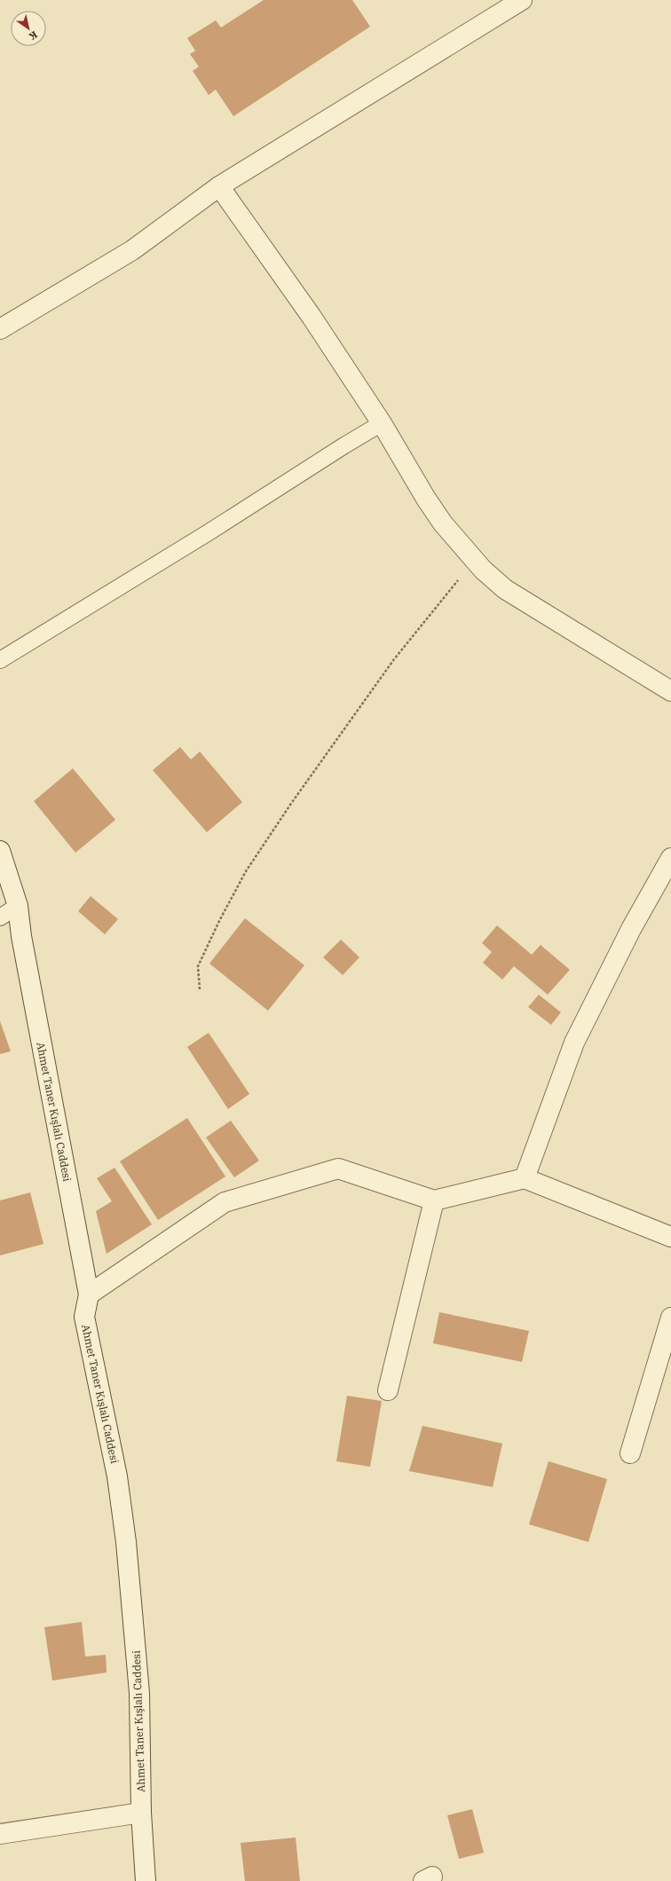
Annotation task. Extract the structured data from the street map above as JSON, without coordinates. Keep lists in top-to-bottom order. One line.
{"streets":{"street":["Ahmet Taner Kışlalı Caddesi"]},"north":"bottom right"}
